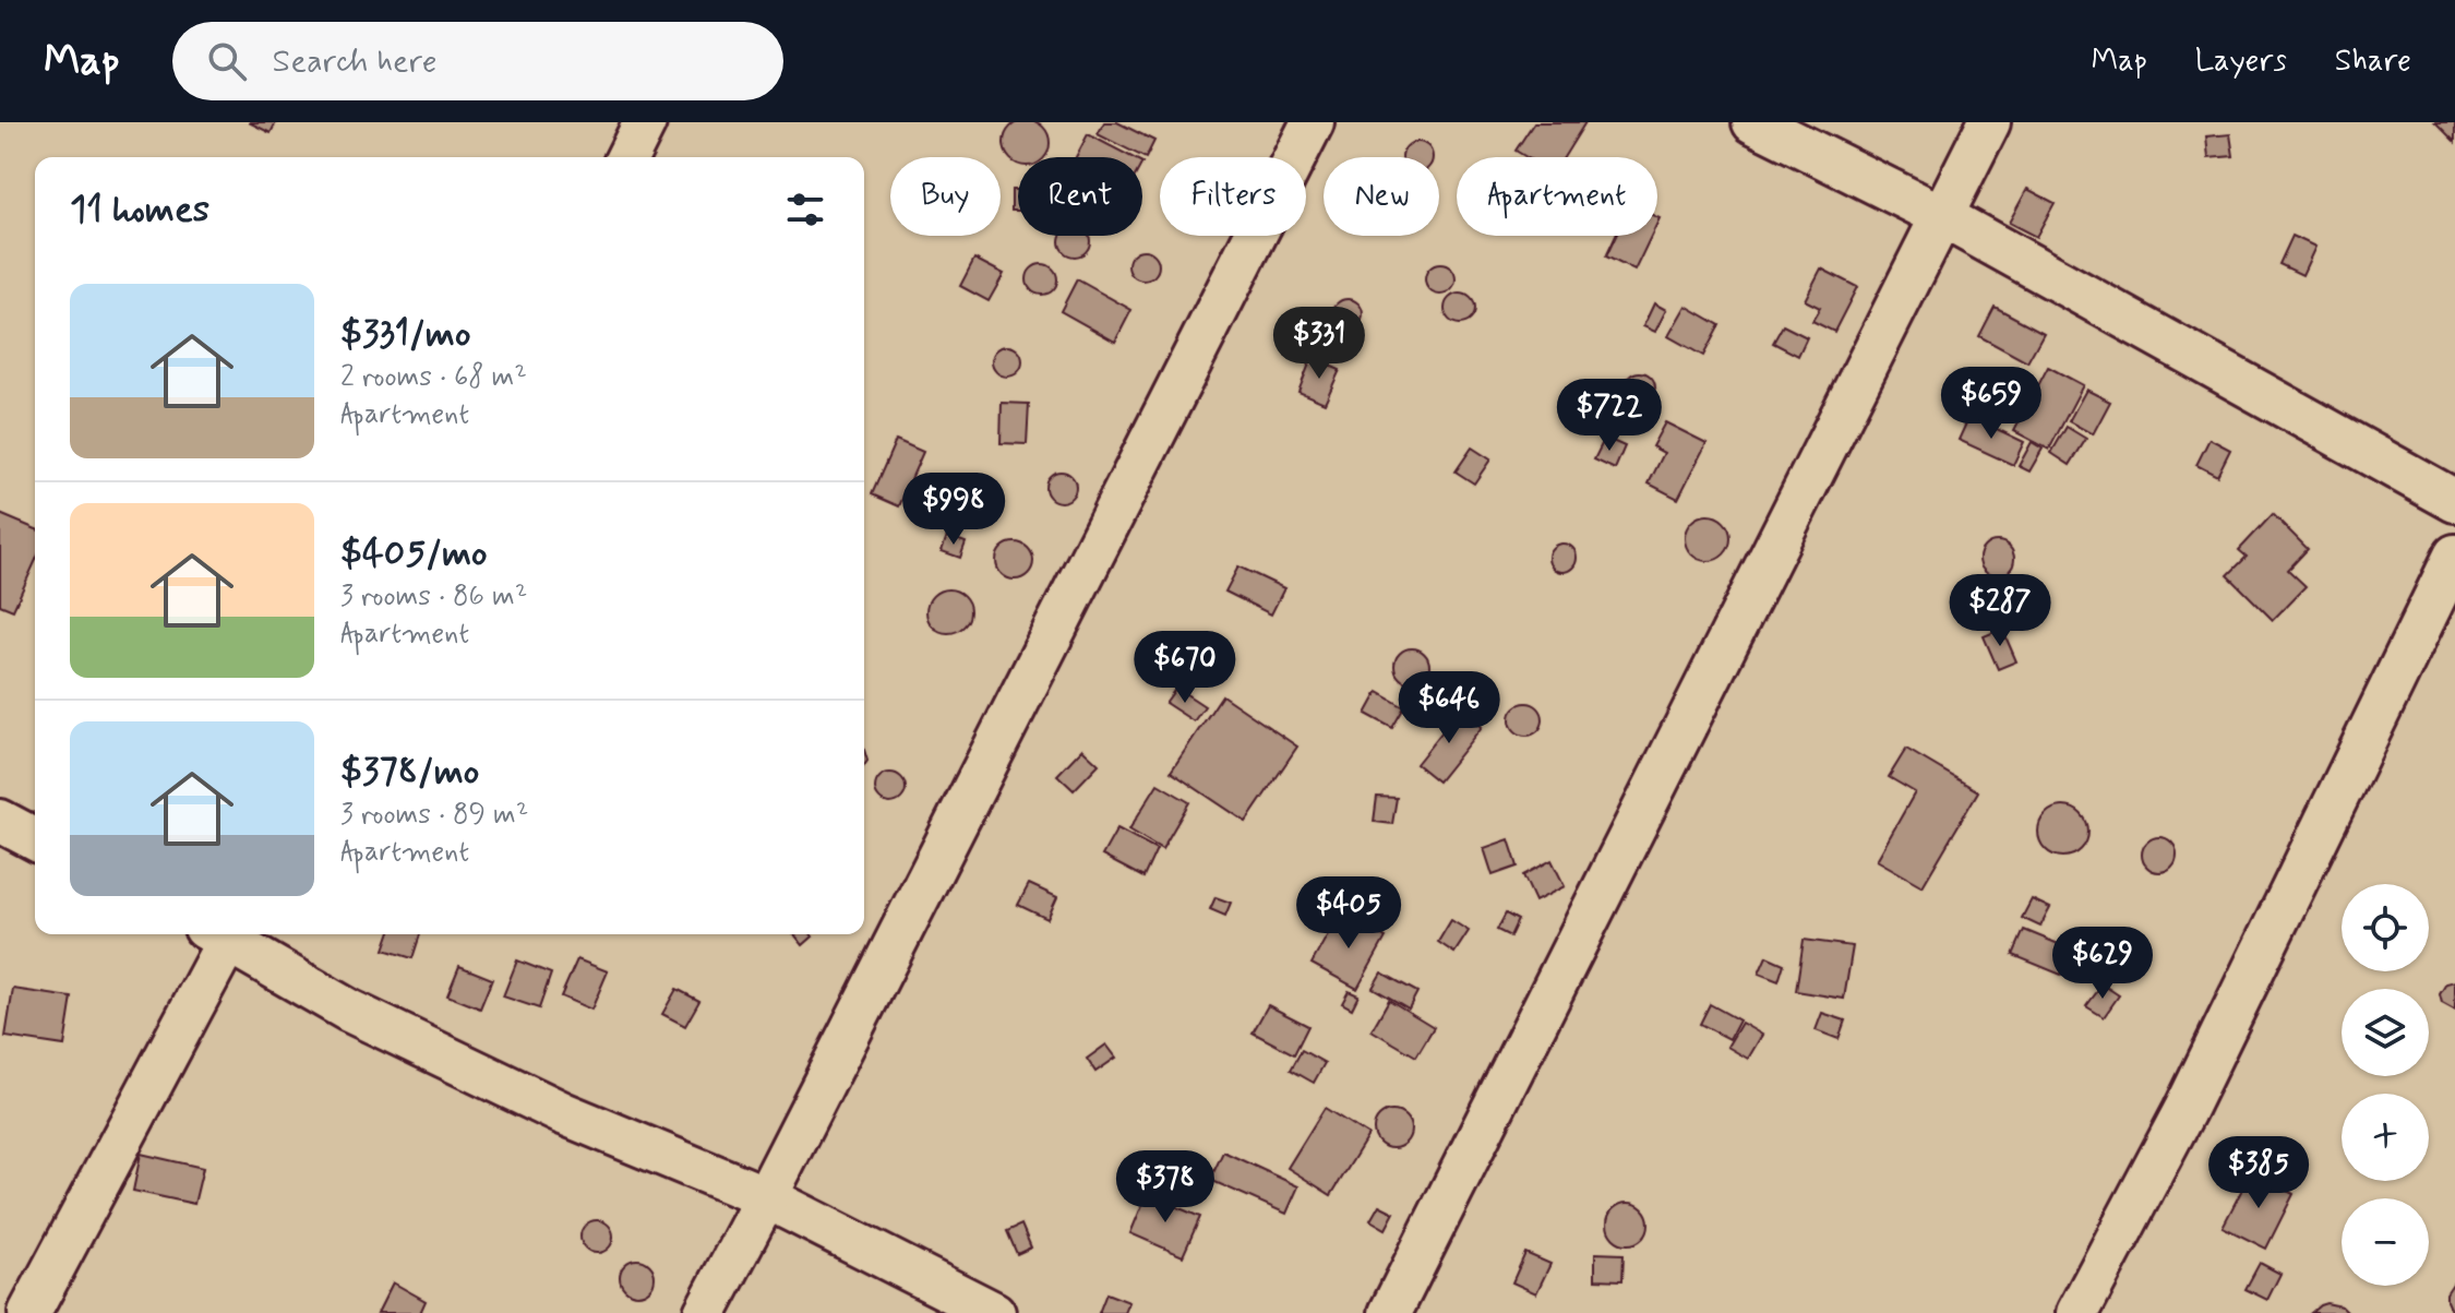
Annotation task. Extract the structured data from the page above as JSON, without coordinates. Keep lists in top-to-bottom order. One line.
{"page":{"header":"Map","search":"Search here","nav":["Map","Layers","Share"],"chip":["Buy","Rent","Filters","New","Apartment"],"heading":"11 homes","list":[{"name":"$331/mo","note":"2 rooms · 68 m² · Apartment"},{"name":"$405/mo","note":"3 rooms · 86 m² · Apartment"},{"name":"$378/mo","note":"3 rooms · 89 m² · Apartment"}],"price":["$331","$659","$722","$998","$287","$670","$646","$405","$629","$385","$378"],"map_buttons":["+","−"]}}
